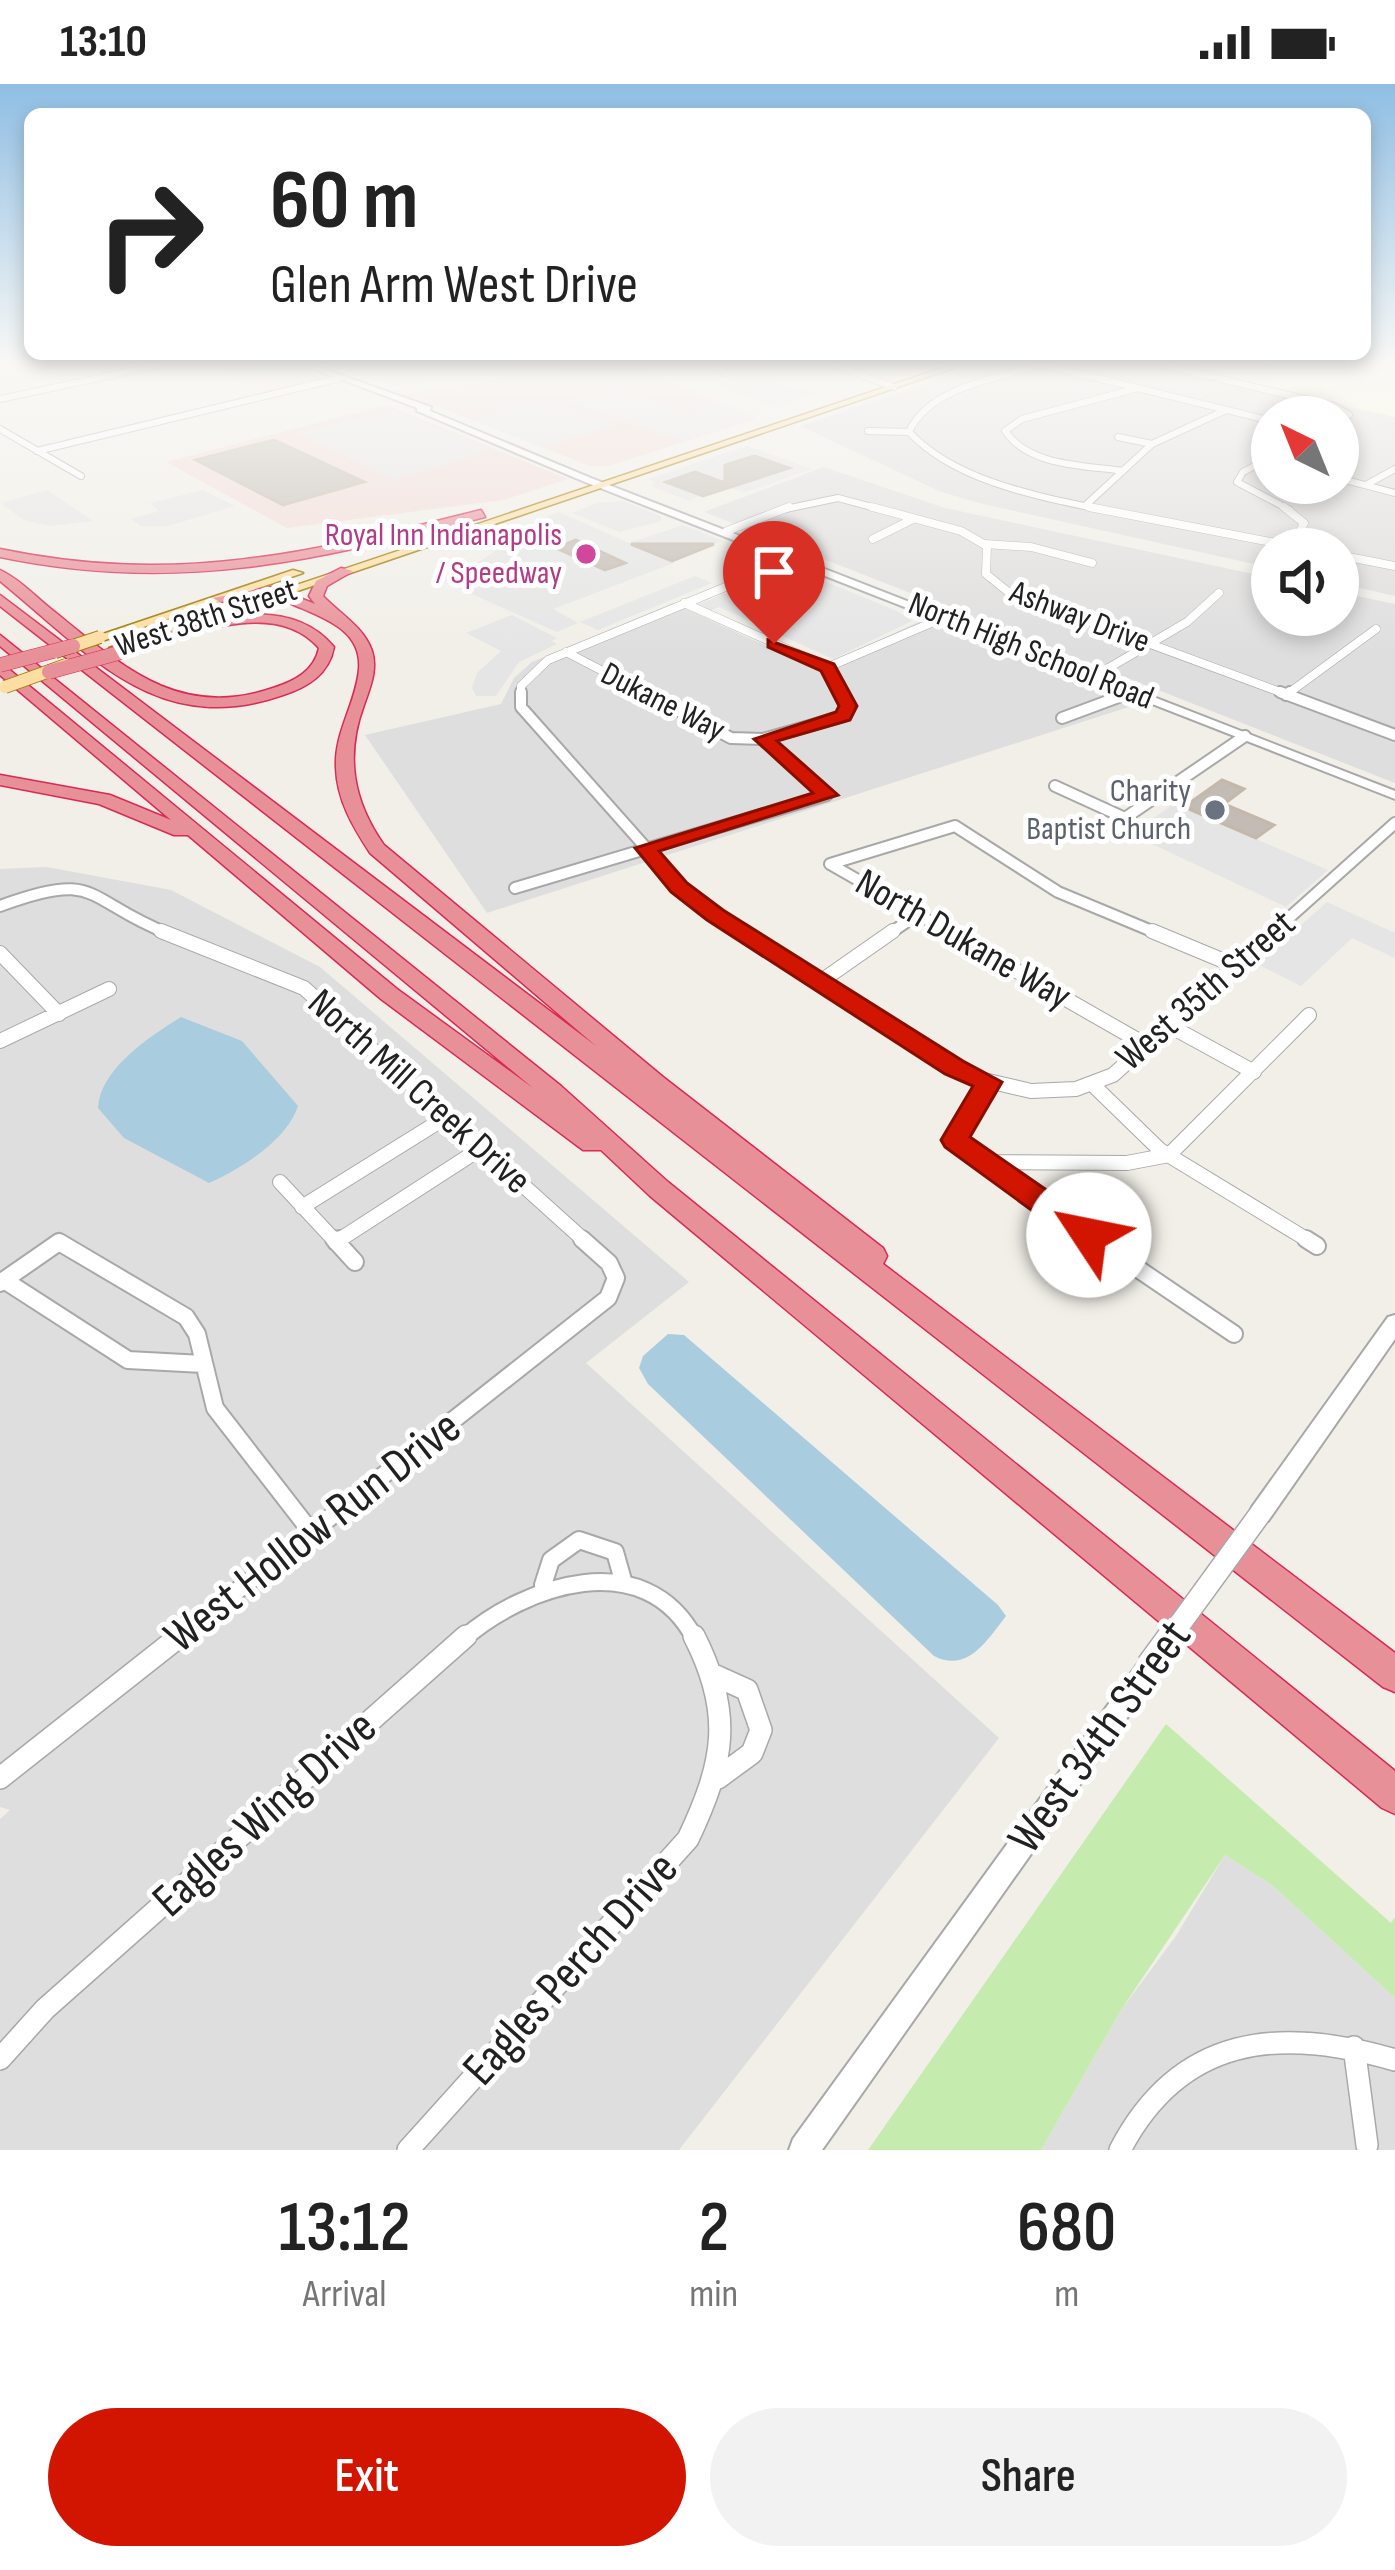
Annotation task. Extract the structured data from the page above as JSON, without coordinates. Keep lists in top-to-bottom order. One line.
{"streets":{"main road":["West 38th Street"],"street":["Ashway Drive","North High School Road","Dukane Way","North Dukane Way","West 35th Street","North Mill Creek Drive","West Hollow Run Drive","West 34th Street","Eagles Wing Drive","Eagles Perch Drive"]},"crossings":[["Ashway Drive","North High School Road"],["West 38th Street","North High School Road"],["Dukane Way","West 35th Street"],["North Dukane Way","West 35th Street"],["North Mill Creek Drive","West Hollow Run Drive"],["Eagles Wing Drive","Eagles Perch Drive"]],"places":["Royal Inn Indianapolis / Speedway","Charity Baptist Church"],"north":"top left","page":{"status":"13:10","turn":["60 m","Glen Arm West Drive"],"eta":["13:12","Arrival","2","min","680","m"],"buttons":["Exit","Share"]}}
